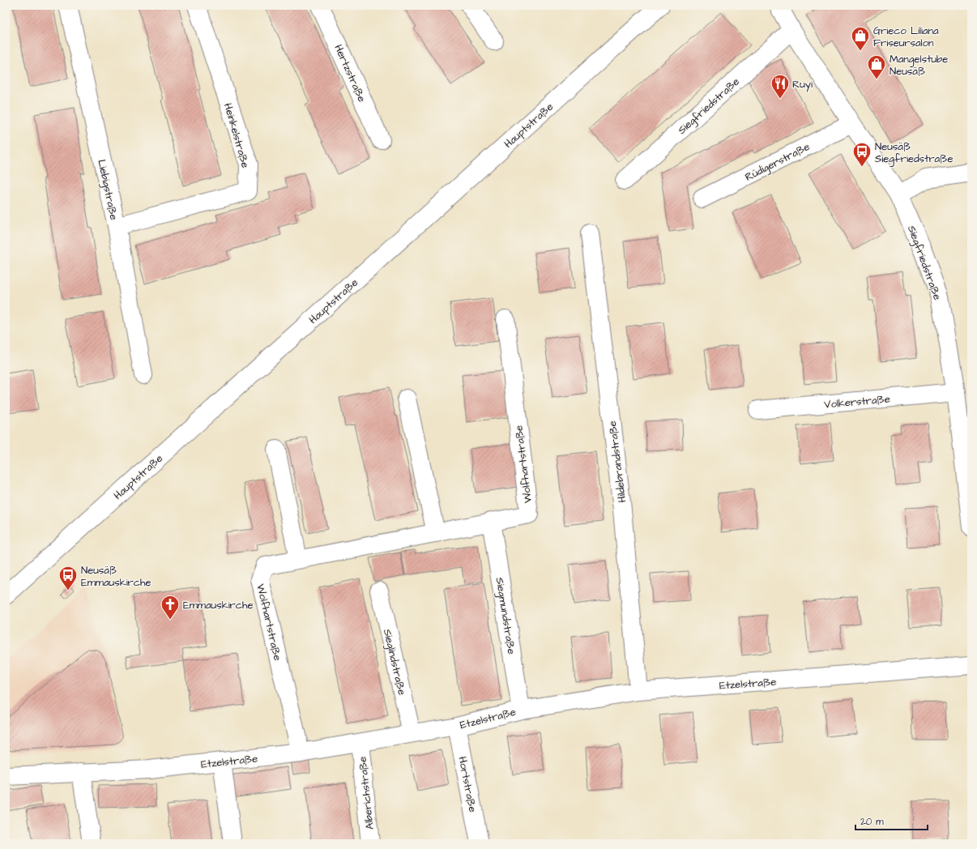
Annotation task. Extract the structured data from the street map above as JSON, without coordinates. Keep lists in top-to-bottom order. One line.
{"streets":{"street":["Hertzstraße","Siegfriedstraße","Hauptstraße","Heinkelstraße","Rüdigerstraße","Liebigstraße","Volkerstraße","Hildebrandstraße","Wolfhartstraße","Siegmundstraße","Sieglindstraße","Etzelstraße","Hortstraße","Alberichstraße"]},"crossings":[["Siegfriedstraße","Rüdigerstraße"],["Siegfriedstraße","Volkerstraße"],["Heinkelstraße","Liebigstraße"],["Hildebrandstraße","Etzelstraße"],["Wolfhartstraße","Siegmundstraße"],["Wolfhartstraße","Etzelstraße"],["Siegmundstraße","Etzelstraße"],["Sieglindstraße","Etzelstraße"],["Etzelstraße","Hortstraße"],["Etzelstraße","Alberichstraße"]],"places":{"shop":["Grieco Liliana Friseursalon","Mangelstube Neusäß"],"restaurant":["Ruyi"],"bus stop":["Neusäß Siegfriedstraße","Neusäß Emmauskirche"],"church":["Emmauskirche"]},"scale_bar":"20 m"}
